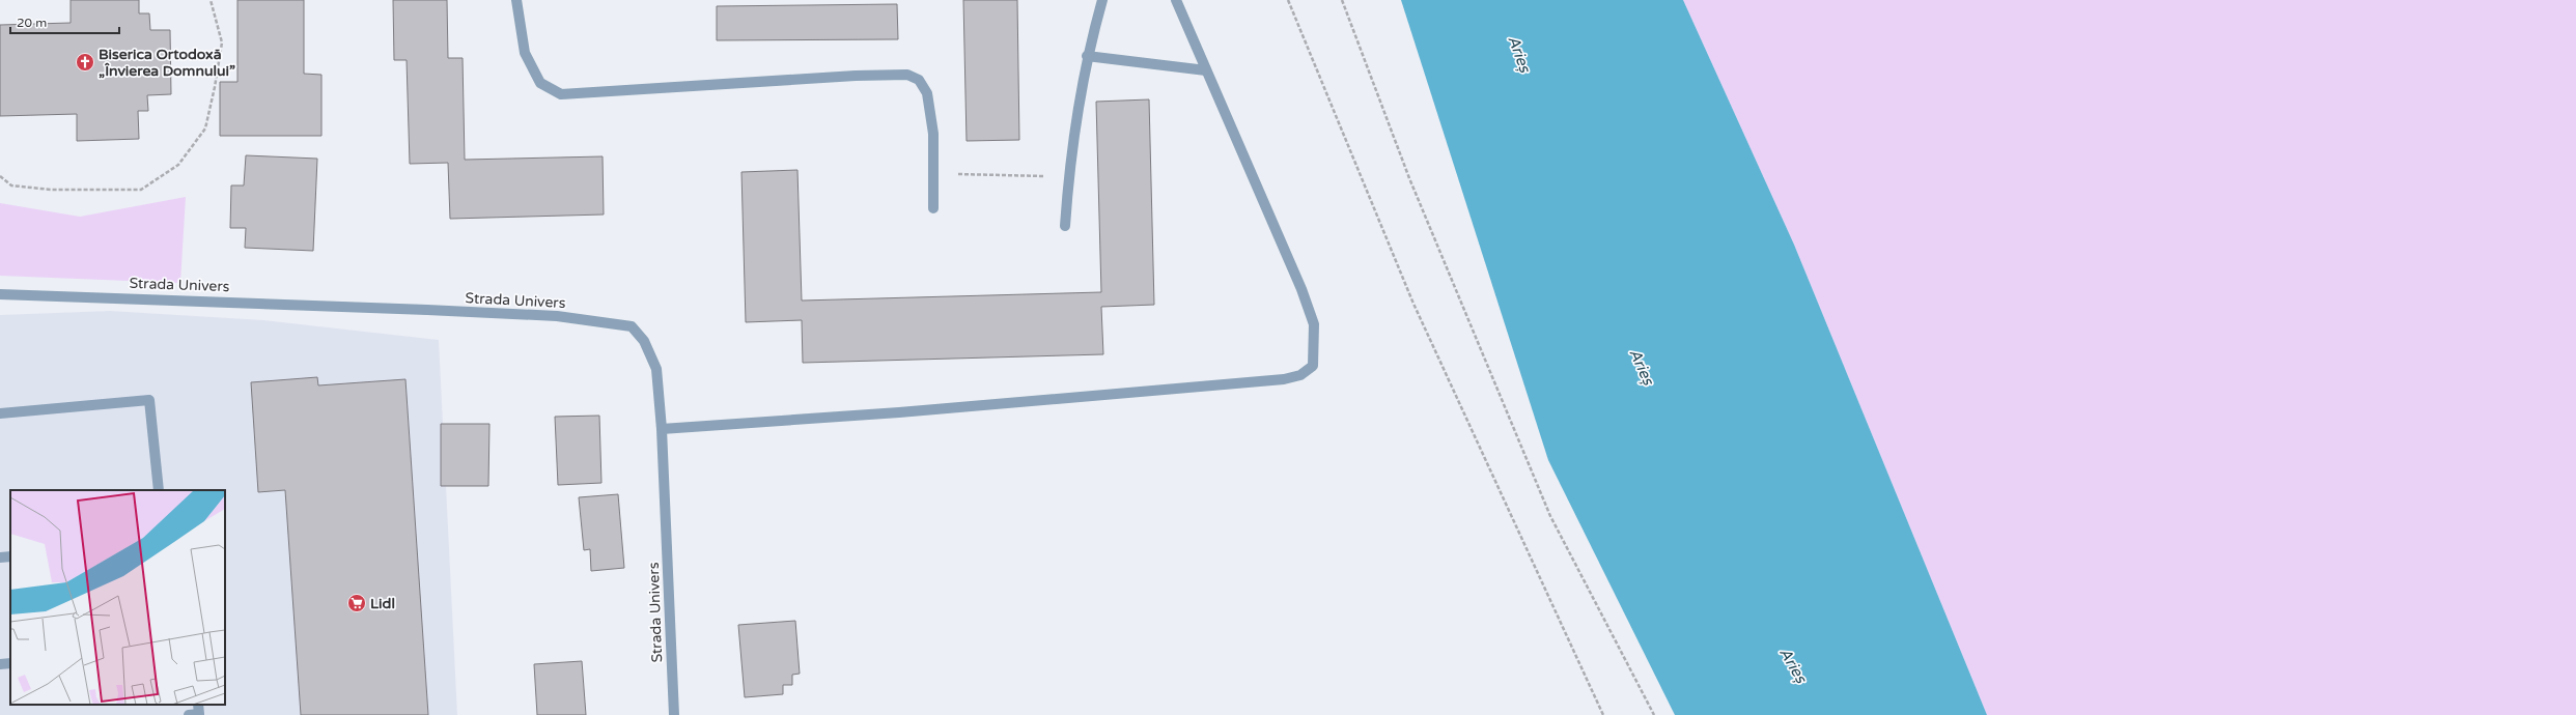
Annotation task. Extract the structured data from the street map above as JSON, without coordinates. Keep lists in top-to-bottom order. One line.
{"streets":{"street":["Strada Univers"]},"water":["Arieș"],"places":{"church":["Biserica Ortodoxă „Învierea Domnului”"],"supermarket":["Lidl"]},"scale_bar":"20 m"}
